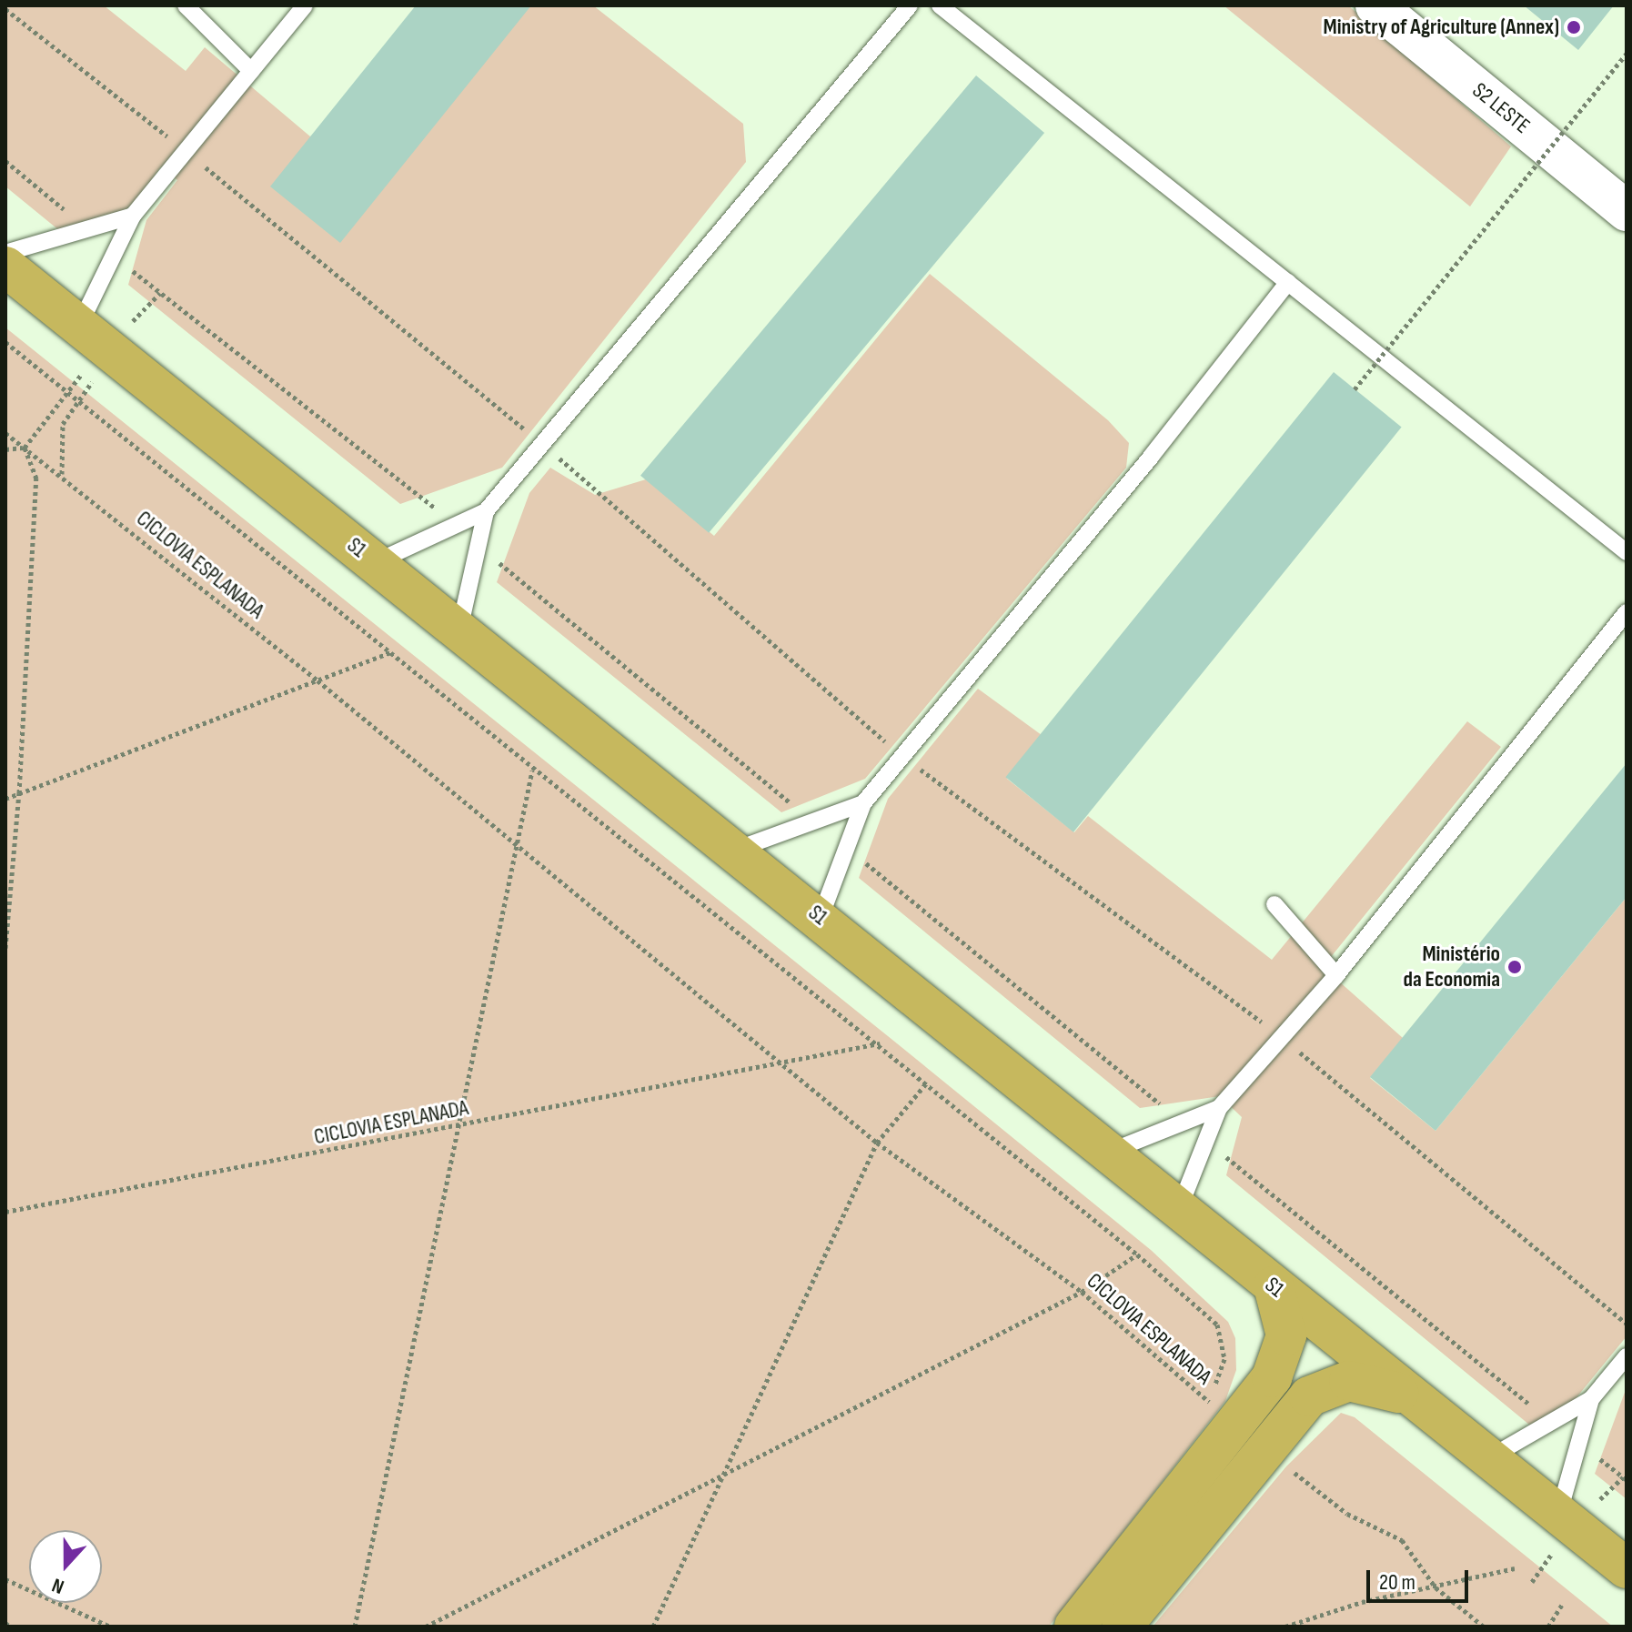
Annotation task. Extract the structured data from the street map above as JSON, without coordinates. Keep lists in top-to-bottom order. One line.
{"streets":{"highway":["S1"],"main road":["S2 LESTE"],"path":["CICLOVIA ESPLANADA"]},"places":["Ministry of Agriculture (Annex)","Ministério da Economia"],"scale_bar":"20 m","north":"bottom"}
